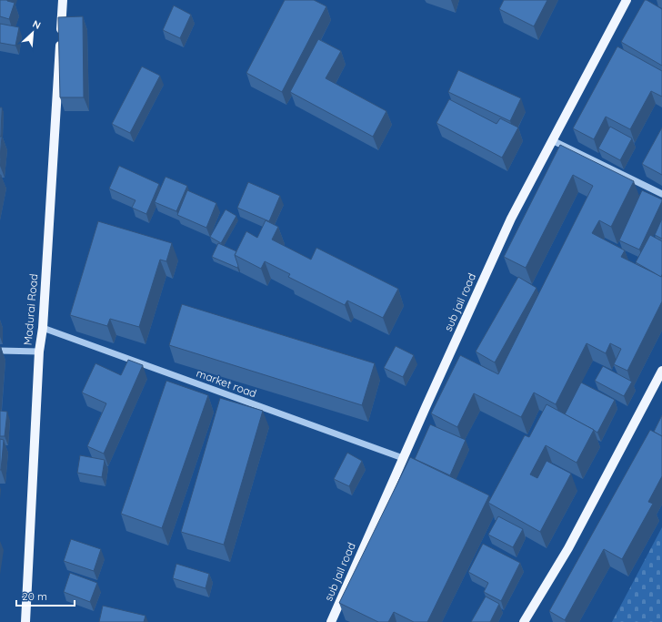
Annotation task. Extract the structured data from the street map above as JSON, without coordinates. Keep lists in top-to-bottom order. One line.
{"streets":{"main road":["sub jail road","Madurai Road"],"street":["market road"]},"crossings":[["sub jail road","market road"],["Madurai Road","market road"]],"scale_bar":"20 m","north":"top right"}
